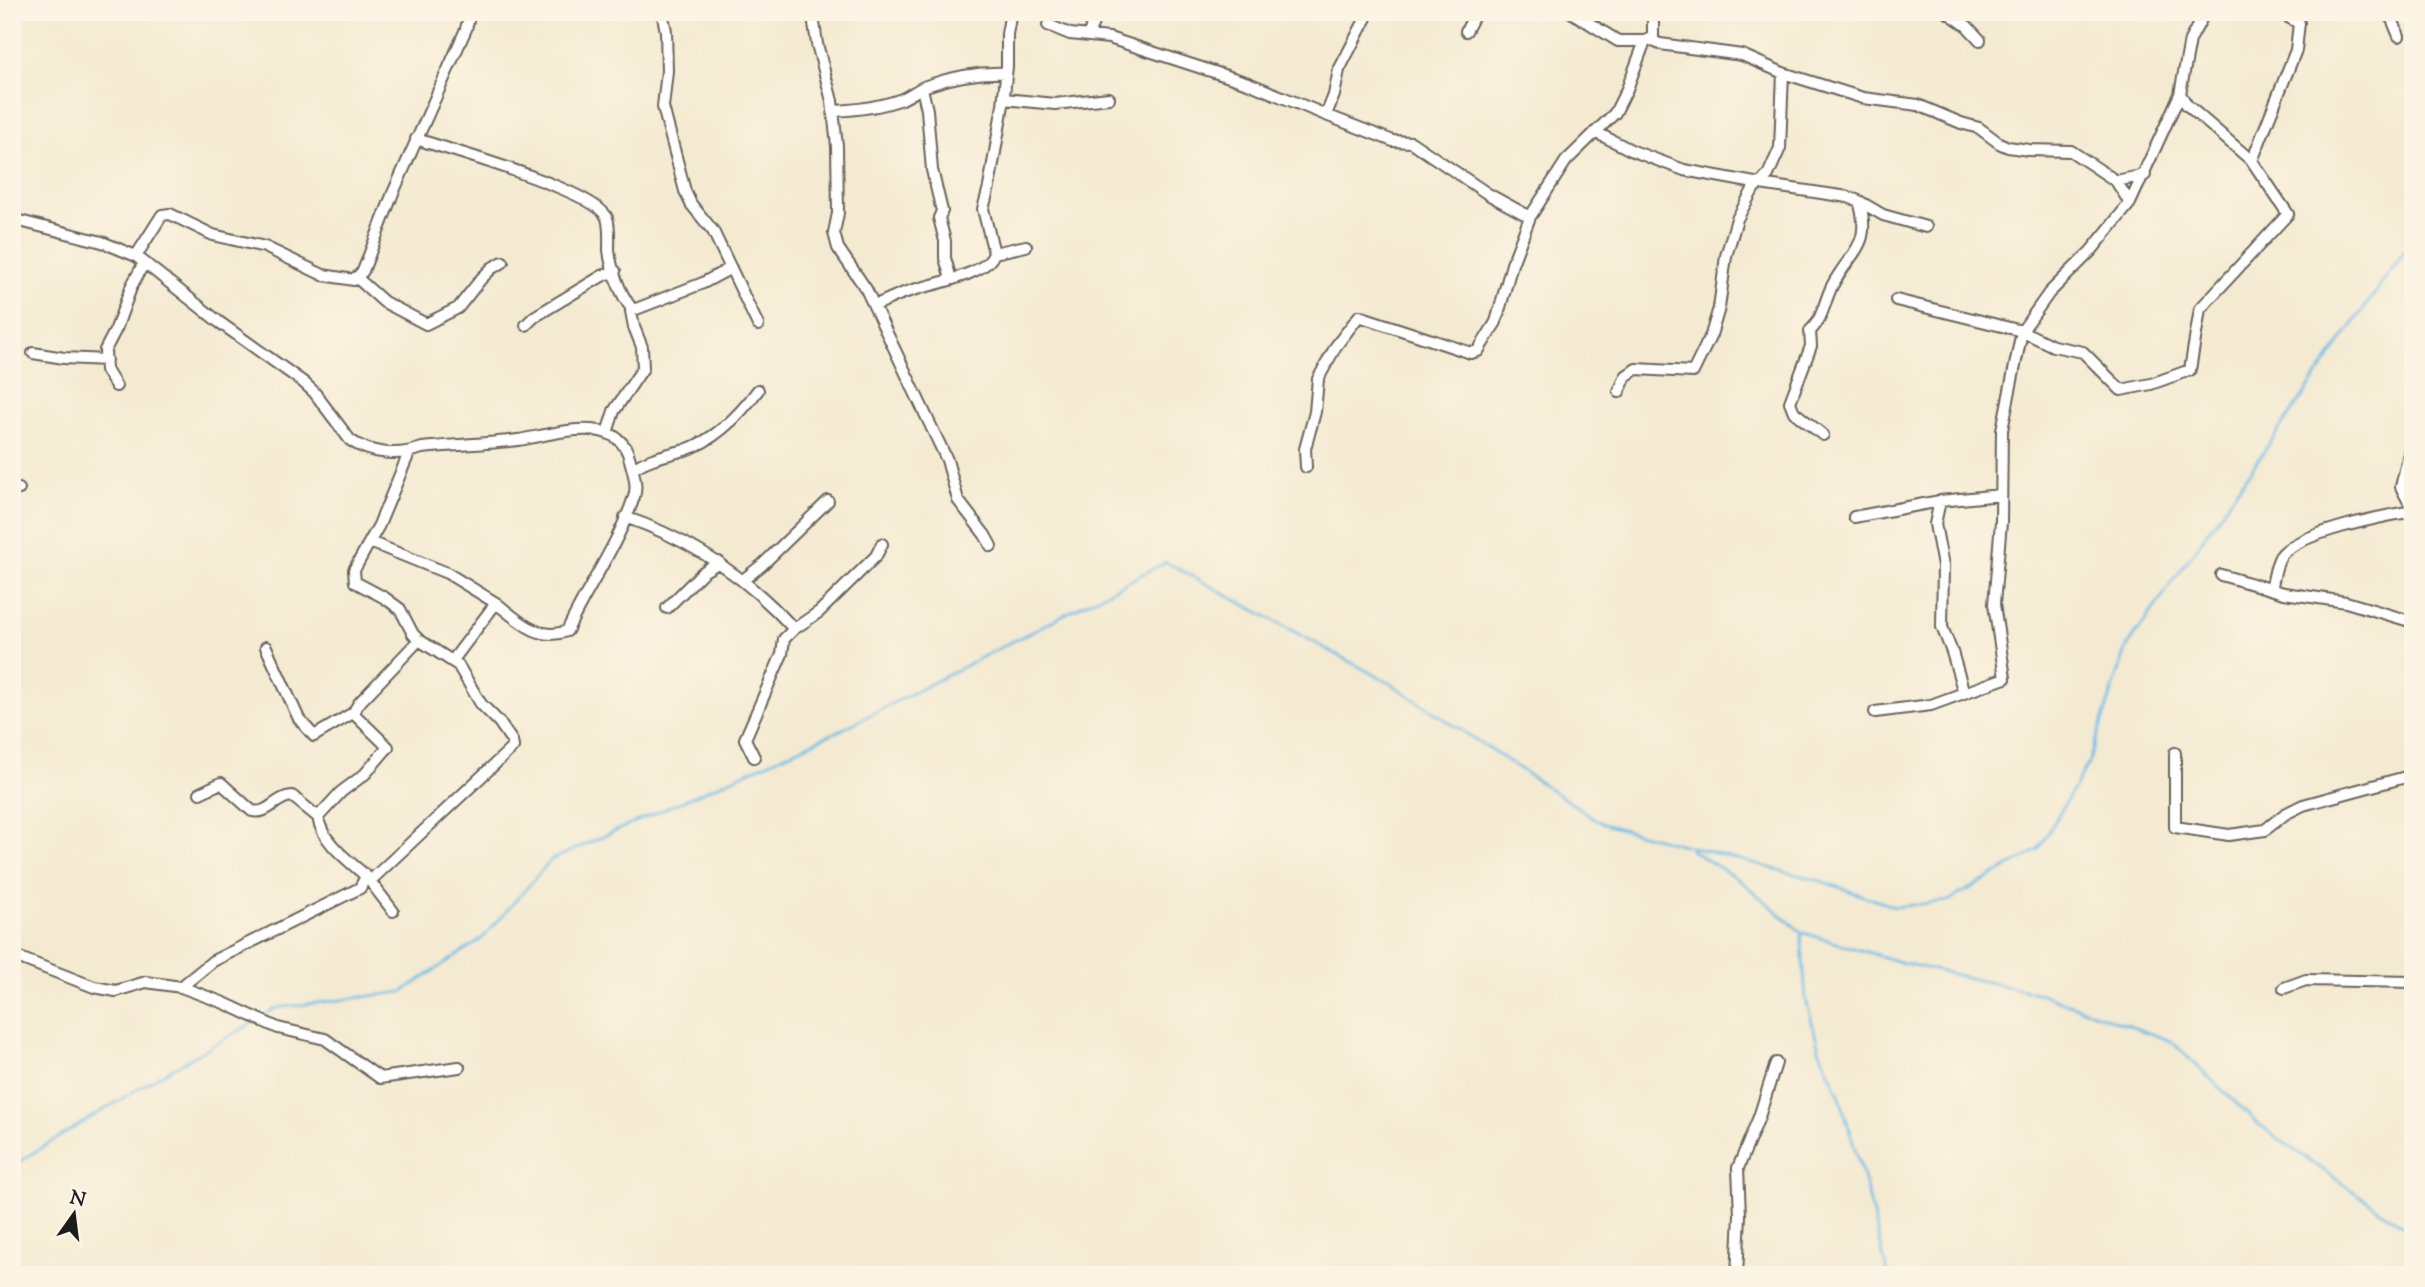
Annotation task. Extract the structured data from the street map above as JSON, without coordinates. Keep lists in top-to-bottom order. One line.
{"north":"top"}
